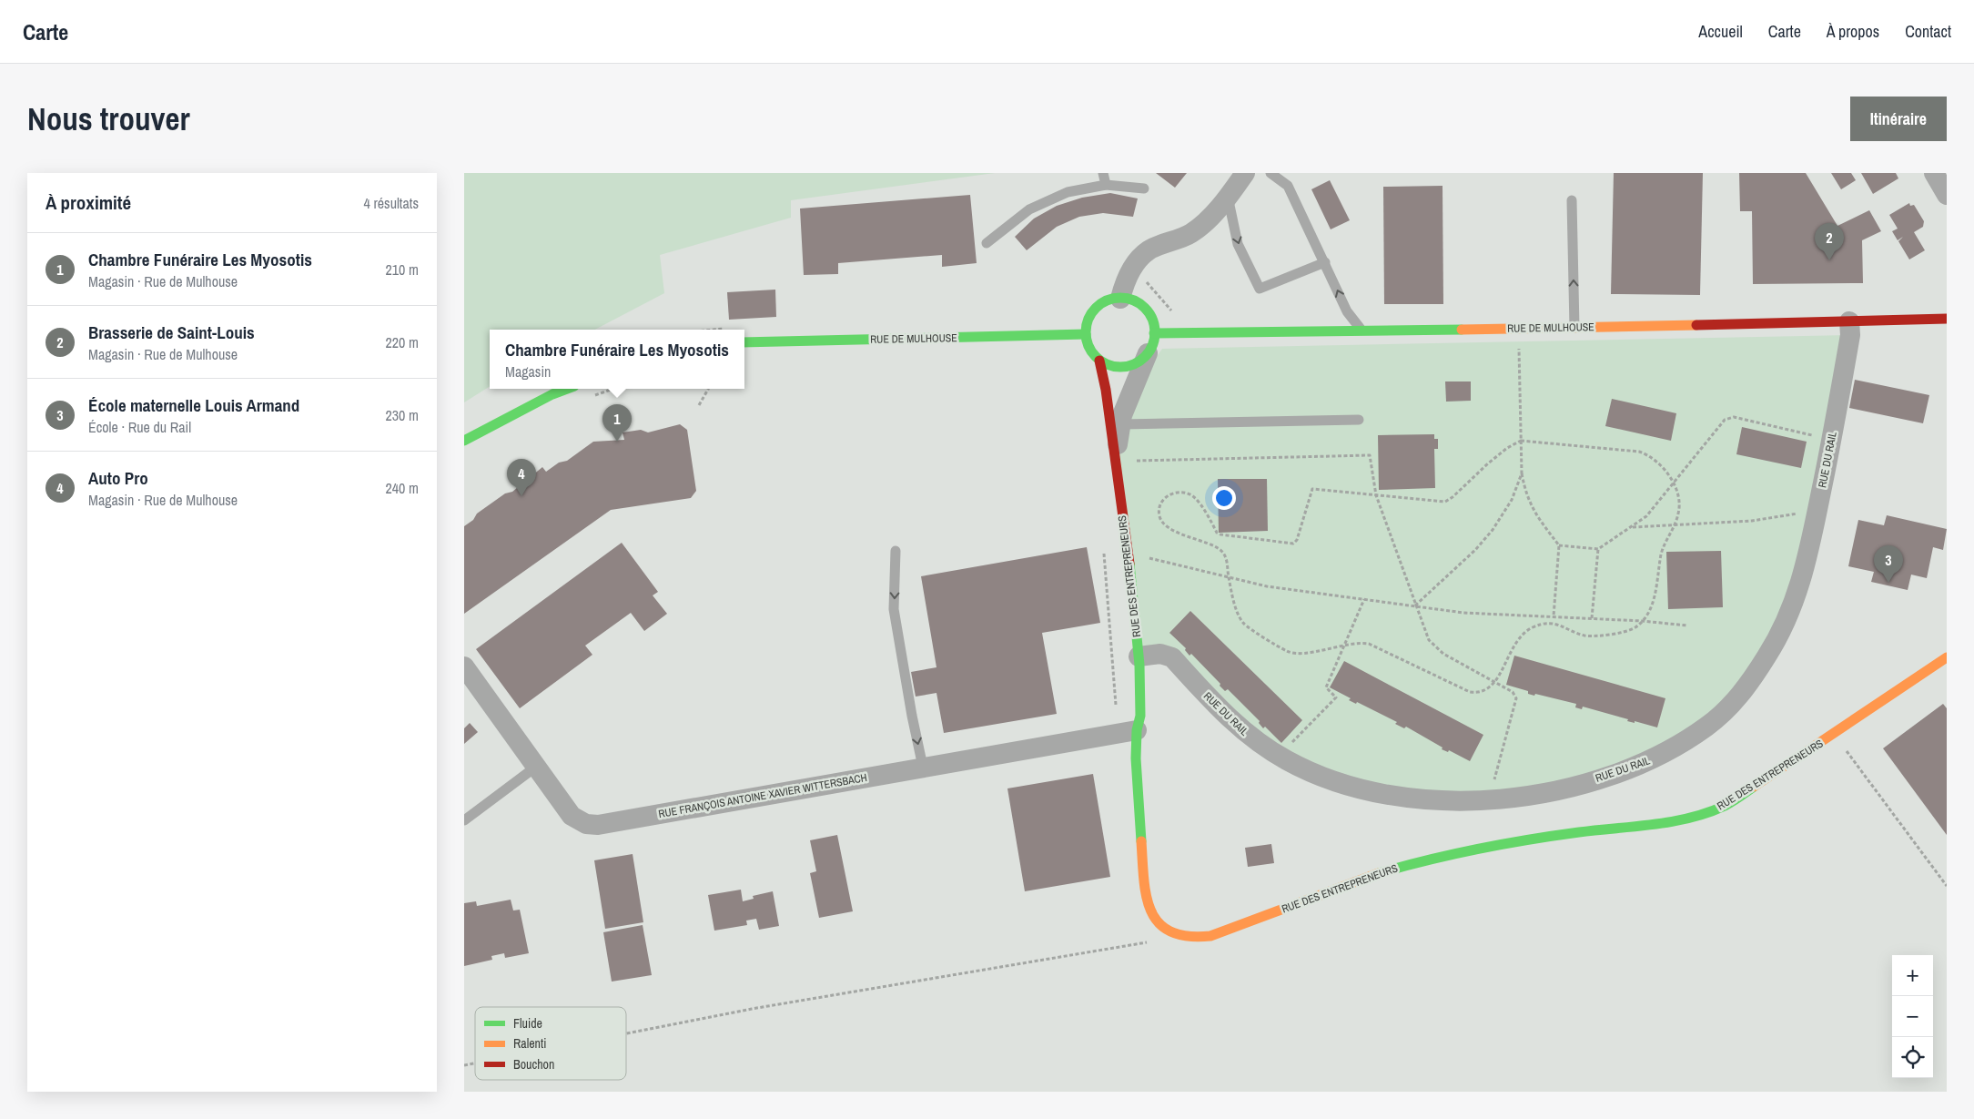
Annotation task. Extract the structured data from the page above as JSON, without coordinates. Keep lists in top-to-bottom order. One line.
{"streets":{"main road":["RUE DE MULHOUSE","RUE DES ENTREPRENEURS"],"street":["RUE DU RAIL","RUE FRANÇOIS ANTOINE XAVIER WITTERSBACH"]},"crossings":[["RUE DE MULHOUSE","RUE DU RAIL"],["RUE DE MULHOUSE","RUE DES ENTREPRENEURS"],["RUE DU RAIL","RUE DES ENTREPRENEURS"],["RUE DES ENTREPRENEURS","RUE FRANÇOIS ANTOINE XAVIER WITTERSBACH"]],"legend":["Fluide","Ralenti","Bouchon"],"page":{"header":"Carte","nav":["Accueil","Carte","À propos","Contact"],"buttons":"Itinéraire","title":"Nous trouver","heading":["À proximité","4 résultats"],"pins":["2","1","4","3"],"list":[{"mark":"1","name":"Chambre Funéraire Les Myosotis","note":"Magasin · Rue de Mulhouse","value":"210 m"},{"mark":"2","name":"Brasserie de Saint-Louis","note":"Magasin · Rue de Mulhouse","value":"220 m"},{"mark":"3","name":"École maternelle Louis Armand","note":"École · Rue du Rail","value":"230 m"},{"mark":"4","name":"Auto Pro","note":"Magasin · Rue de Mulhouse","value":"240 m"}],"popup":["Chambre Funéraire Les Myosotis","Magasin"],"map_buttons":["+","−"]}}
